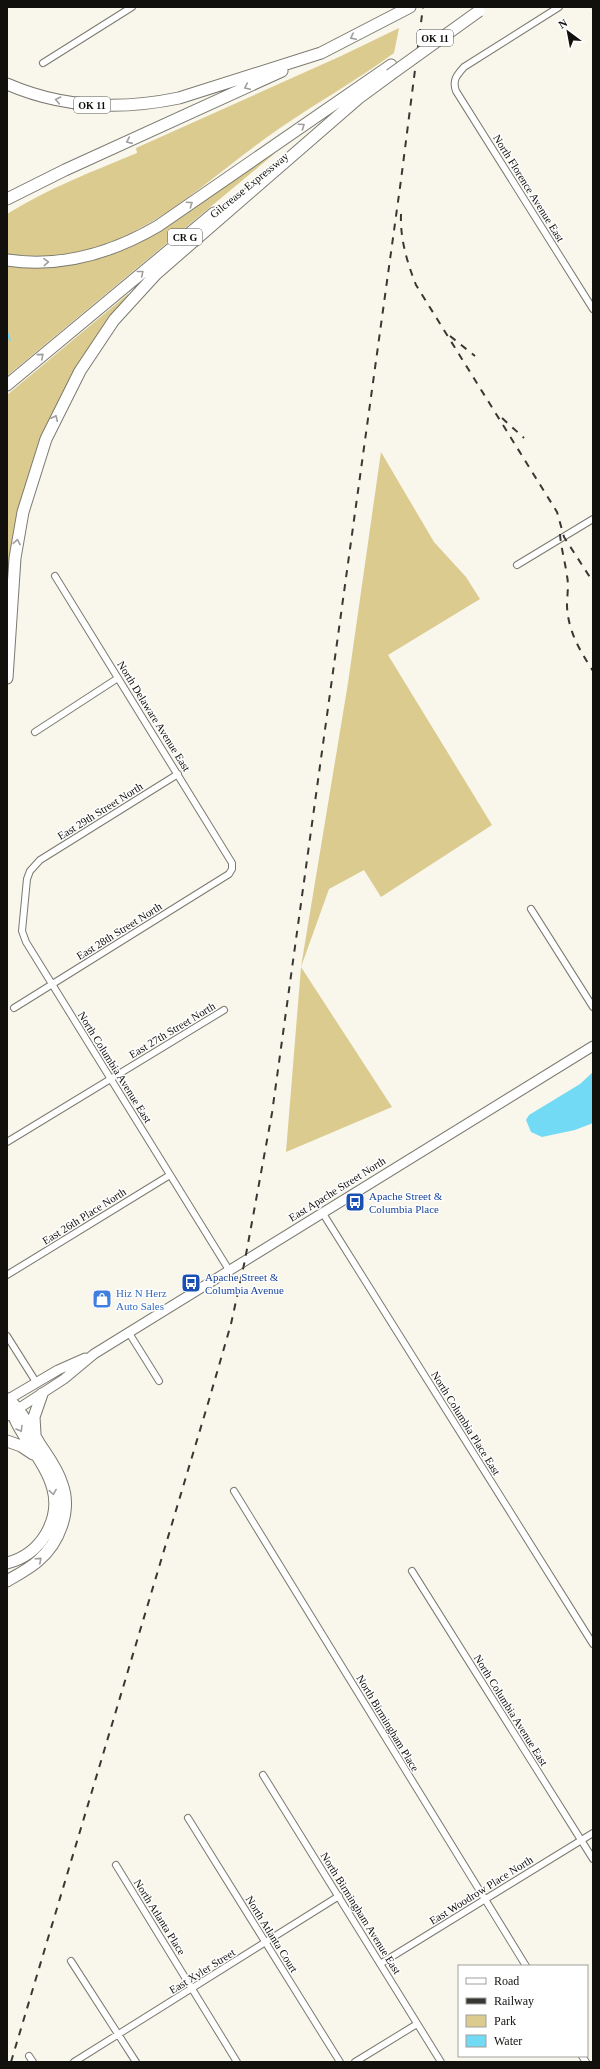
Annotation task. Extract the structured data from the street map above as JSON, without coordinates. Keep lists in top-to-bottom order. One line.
{"streets":{"highway":["OK 11","Gilcrease Expressway","CR G"],"main road":["East Apache Street North"],"street":["North Florence Avenue East","North Delaware Avenue East","East 29th Street North","East 28th Street North","East 27th Street North","North Columbia Avenue East","East 26th Place North","North Columbia Place East","North Birmingham Place","East Woodrow Place North","North Birmingham Avenue East","North Atlanta Place","North Atlanta Court","East Xyler Street"]},"crossings":[["North Delaware Avenue East","East 29th Street North"],["North Delaware Avenue East","East 28th Street North"],["East 29th Street North","North Columbia Avenue East"],["East 28th Street North","North Columbia Avenue East"],["East 27th Street North","North Columbia Avenue East"],["North Columbia Avenue East","East Apache Street North"],["North Columbia Avenue East","East 26th Place North"],["North Columbia Avenue East","East Woodrow Place North"],["East Apache Street North","North Columbia Place East"],["North Birmingham Place","East Woodrow Place North"],["East Woodrow Place North","North Birmingham Avenue East"],["North Birmingham Avenue East","East Xyler Street"],["North Atlanta Place","East Xyler Street"],["North Atlanta Court","East Xyler Street"]],"places":{"bus stop":["Apache Street & Columbia Place","Apache Street & Columbia Avenue"],"shop":["Hiz N Herz Auto Sales"]},"legend":["Road","Railway","Park","Water"],"north":"top left"}
